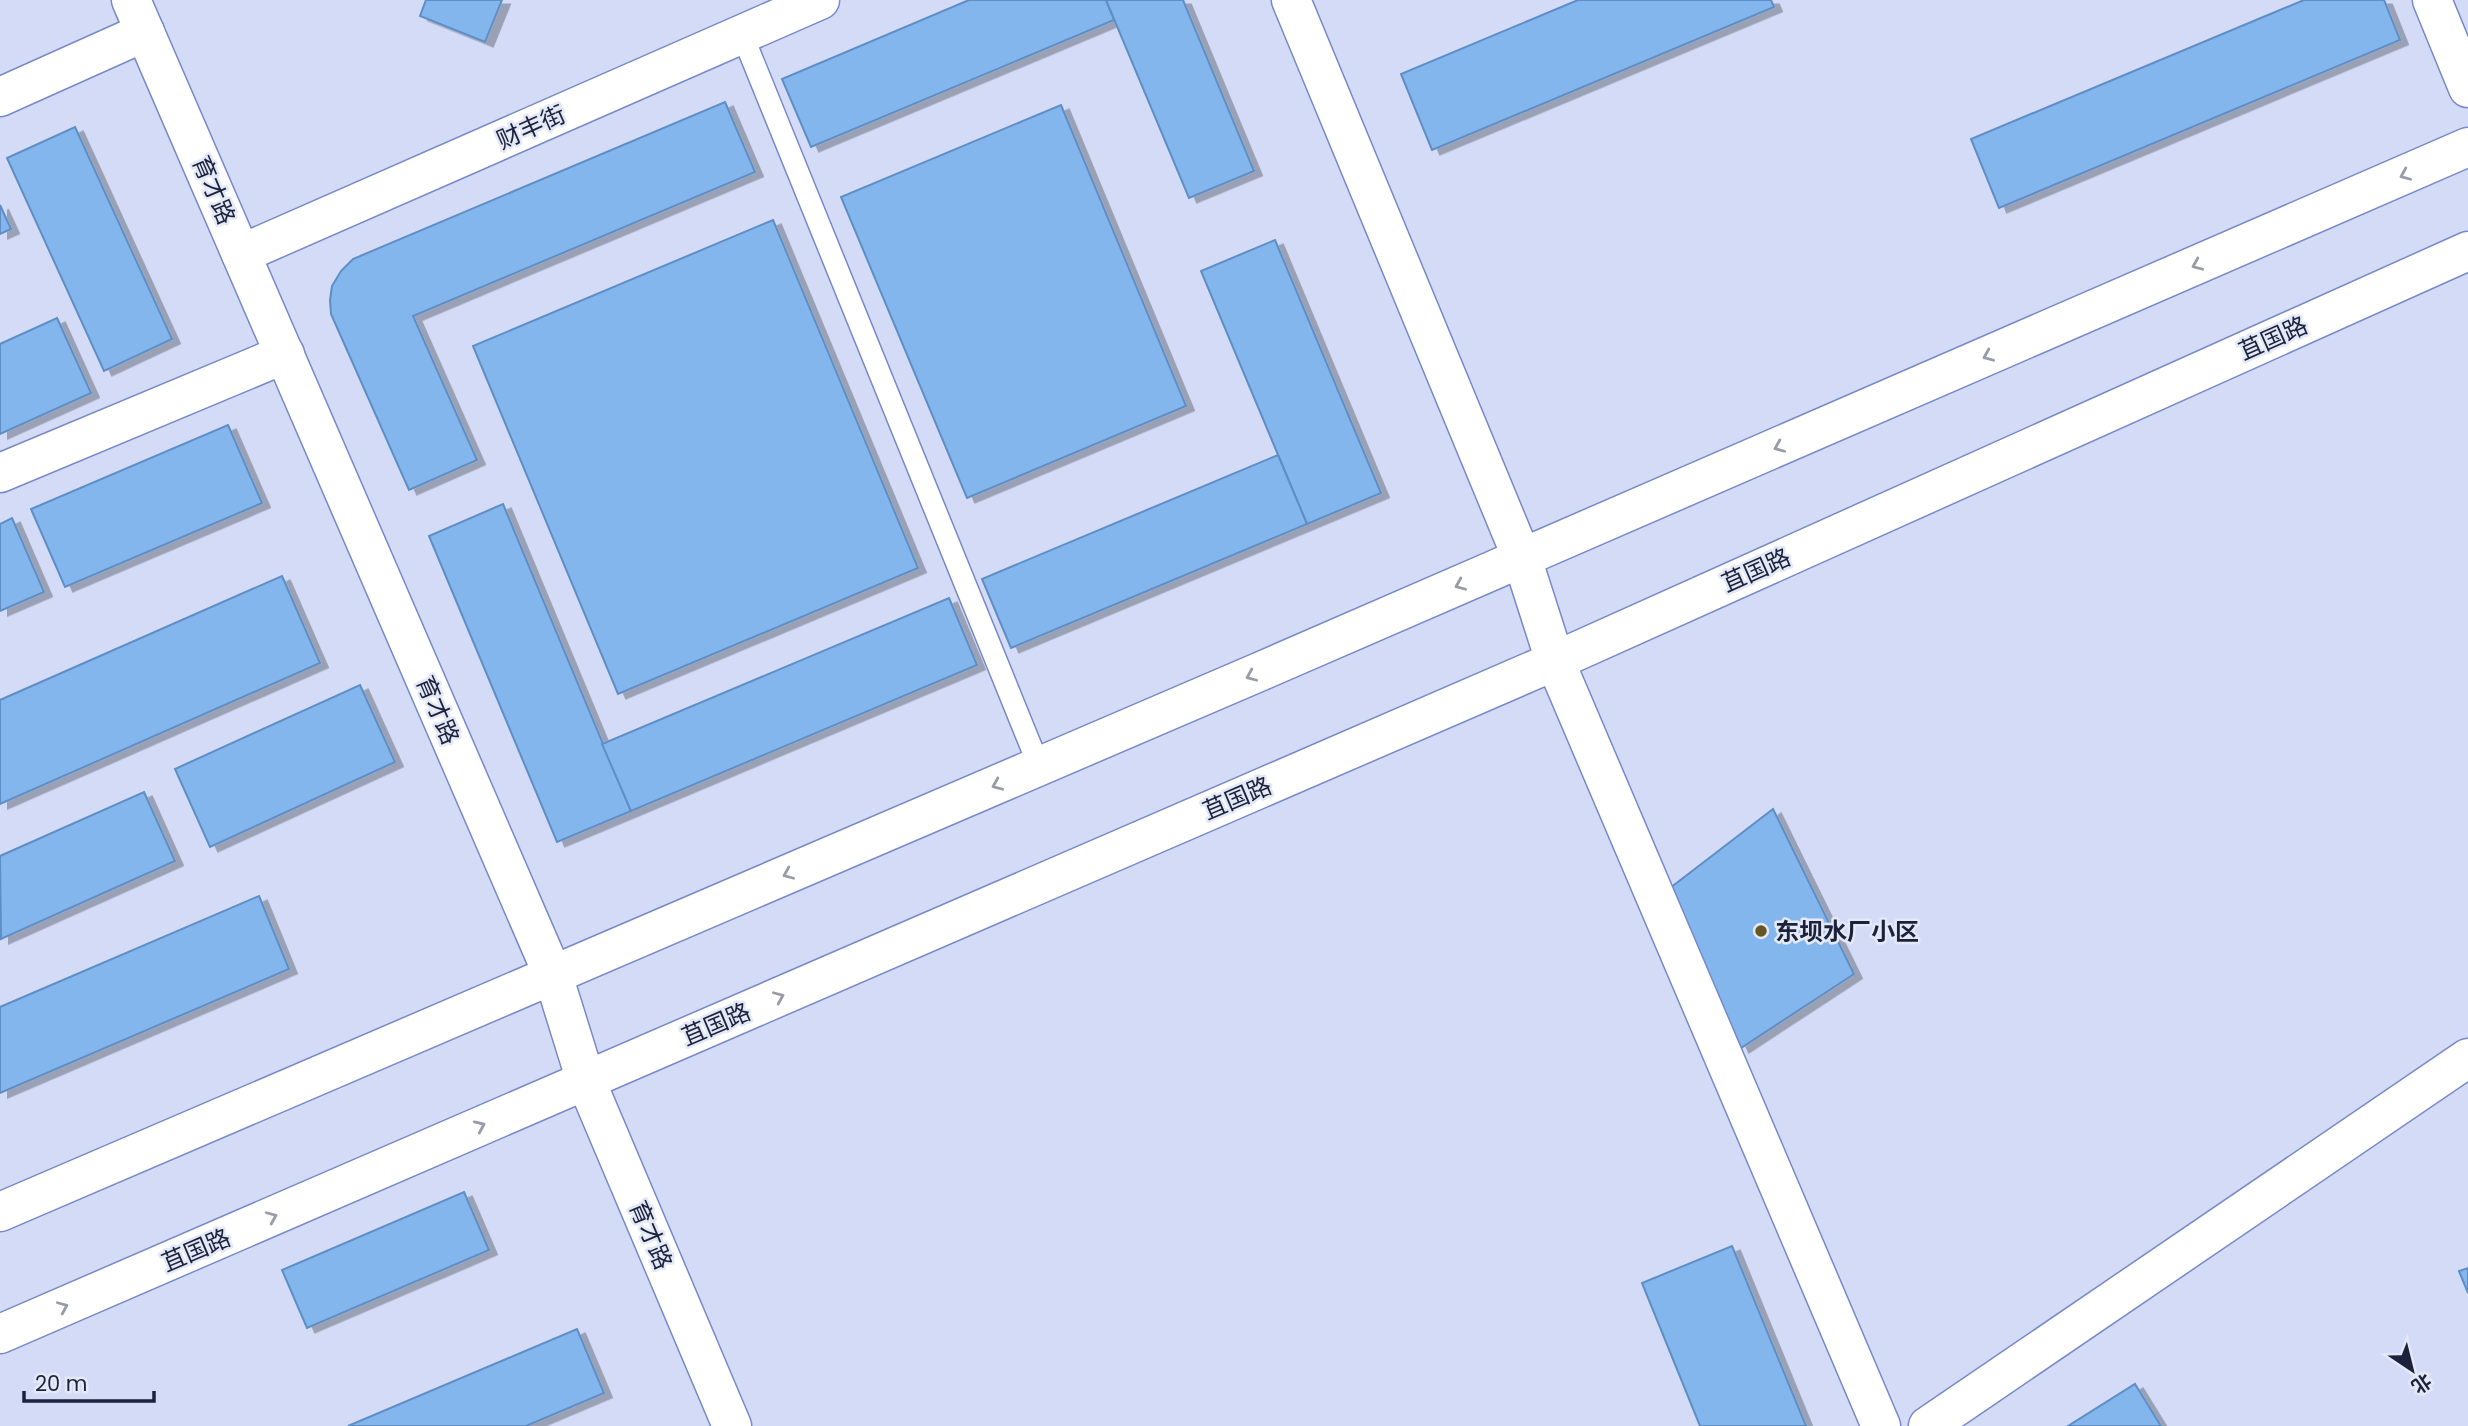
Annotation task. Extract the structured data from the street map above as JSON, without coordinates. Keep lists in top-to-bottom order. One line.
{"streets":{"main road":["财丰街","育才路","苴国路"]},"crossings":[["财丰街","育才路"],["育才路","苴国路"]],"places":["东坝水厂小区"],"scale_bar":"20 m","north":"bottom right"}
